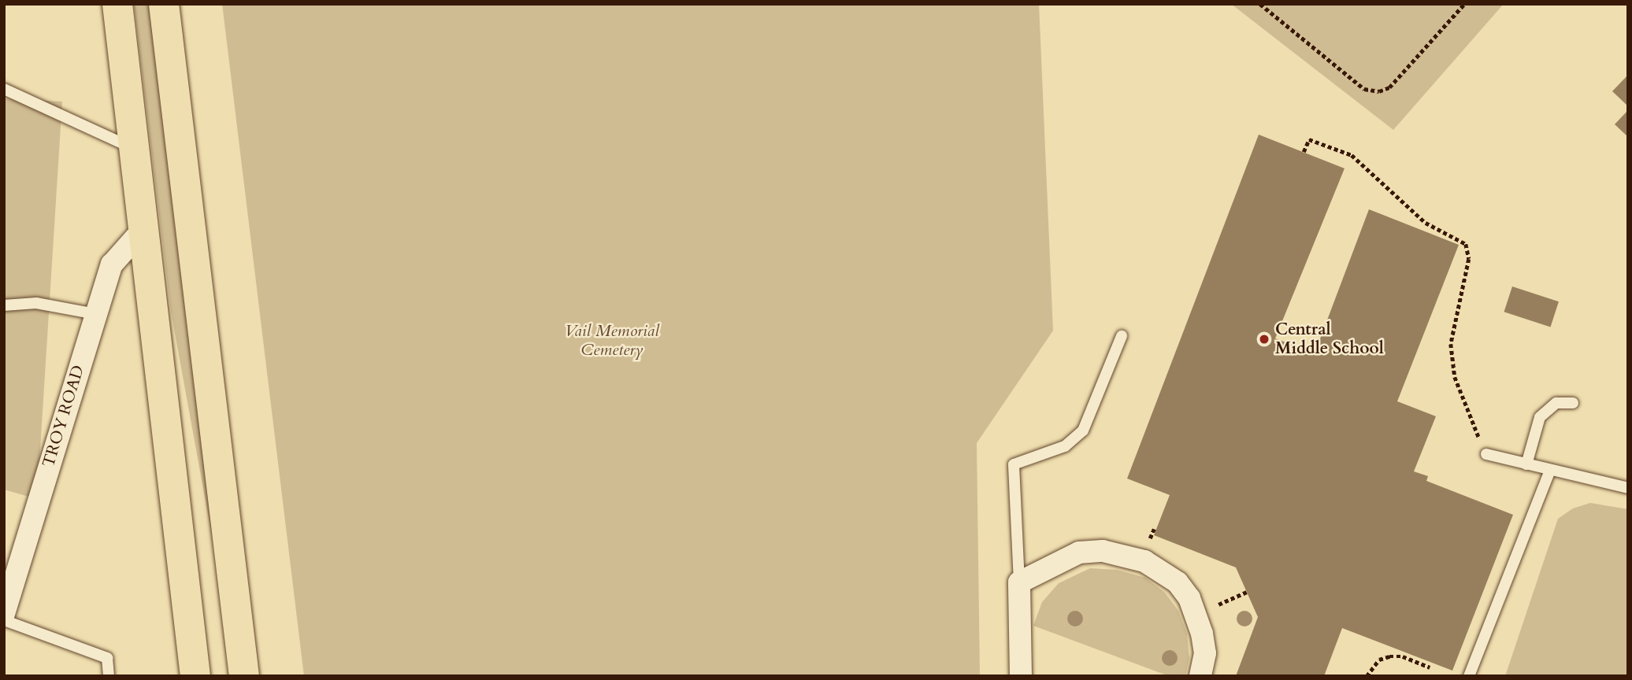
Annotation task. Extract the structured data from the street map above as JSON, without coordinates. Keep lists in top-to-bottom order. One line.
{"streets":{"street":["TROY ROAD"]},"parks":["Vail Memorial Cemetery"],"places":["Central Middle School"]}
